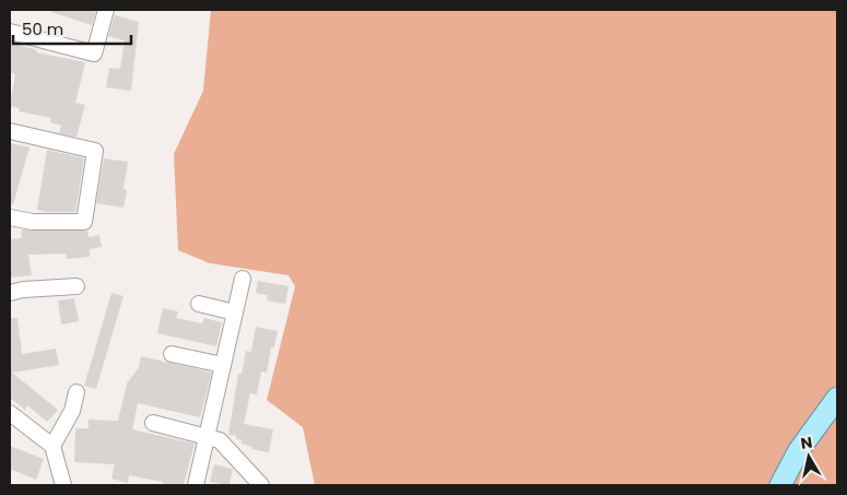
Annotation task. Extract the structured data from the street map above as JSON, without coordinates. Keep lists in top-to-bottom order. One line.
{"scale_bar":"50 m","north":"top"}
